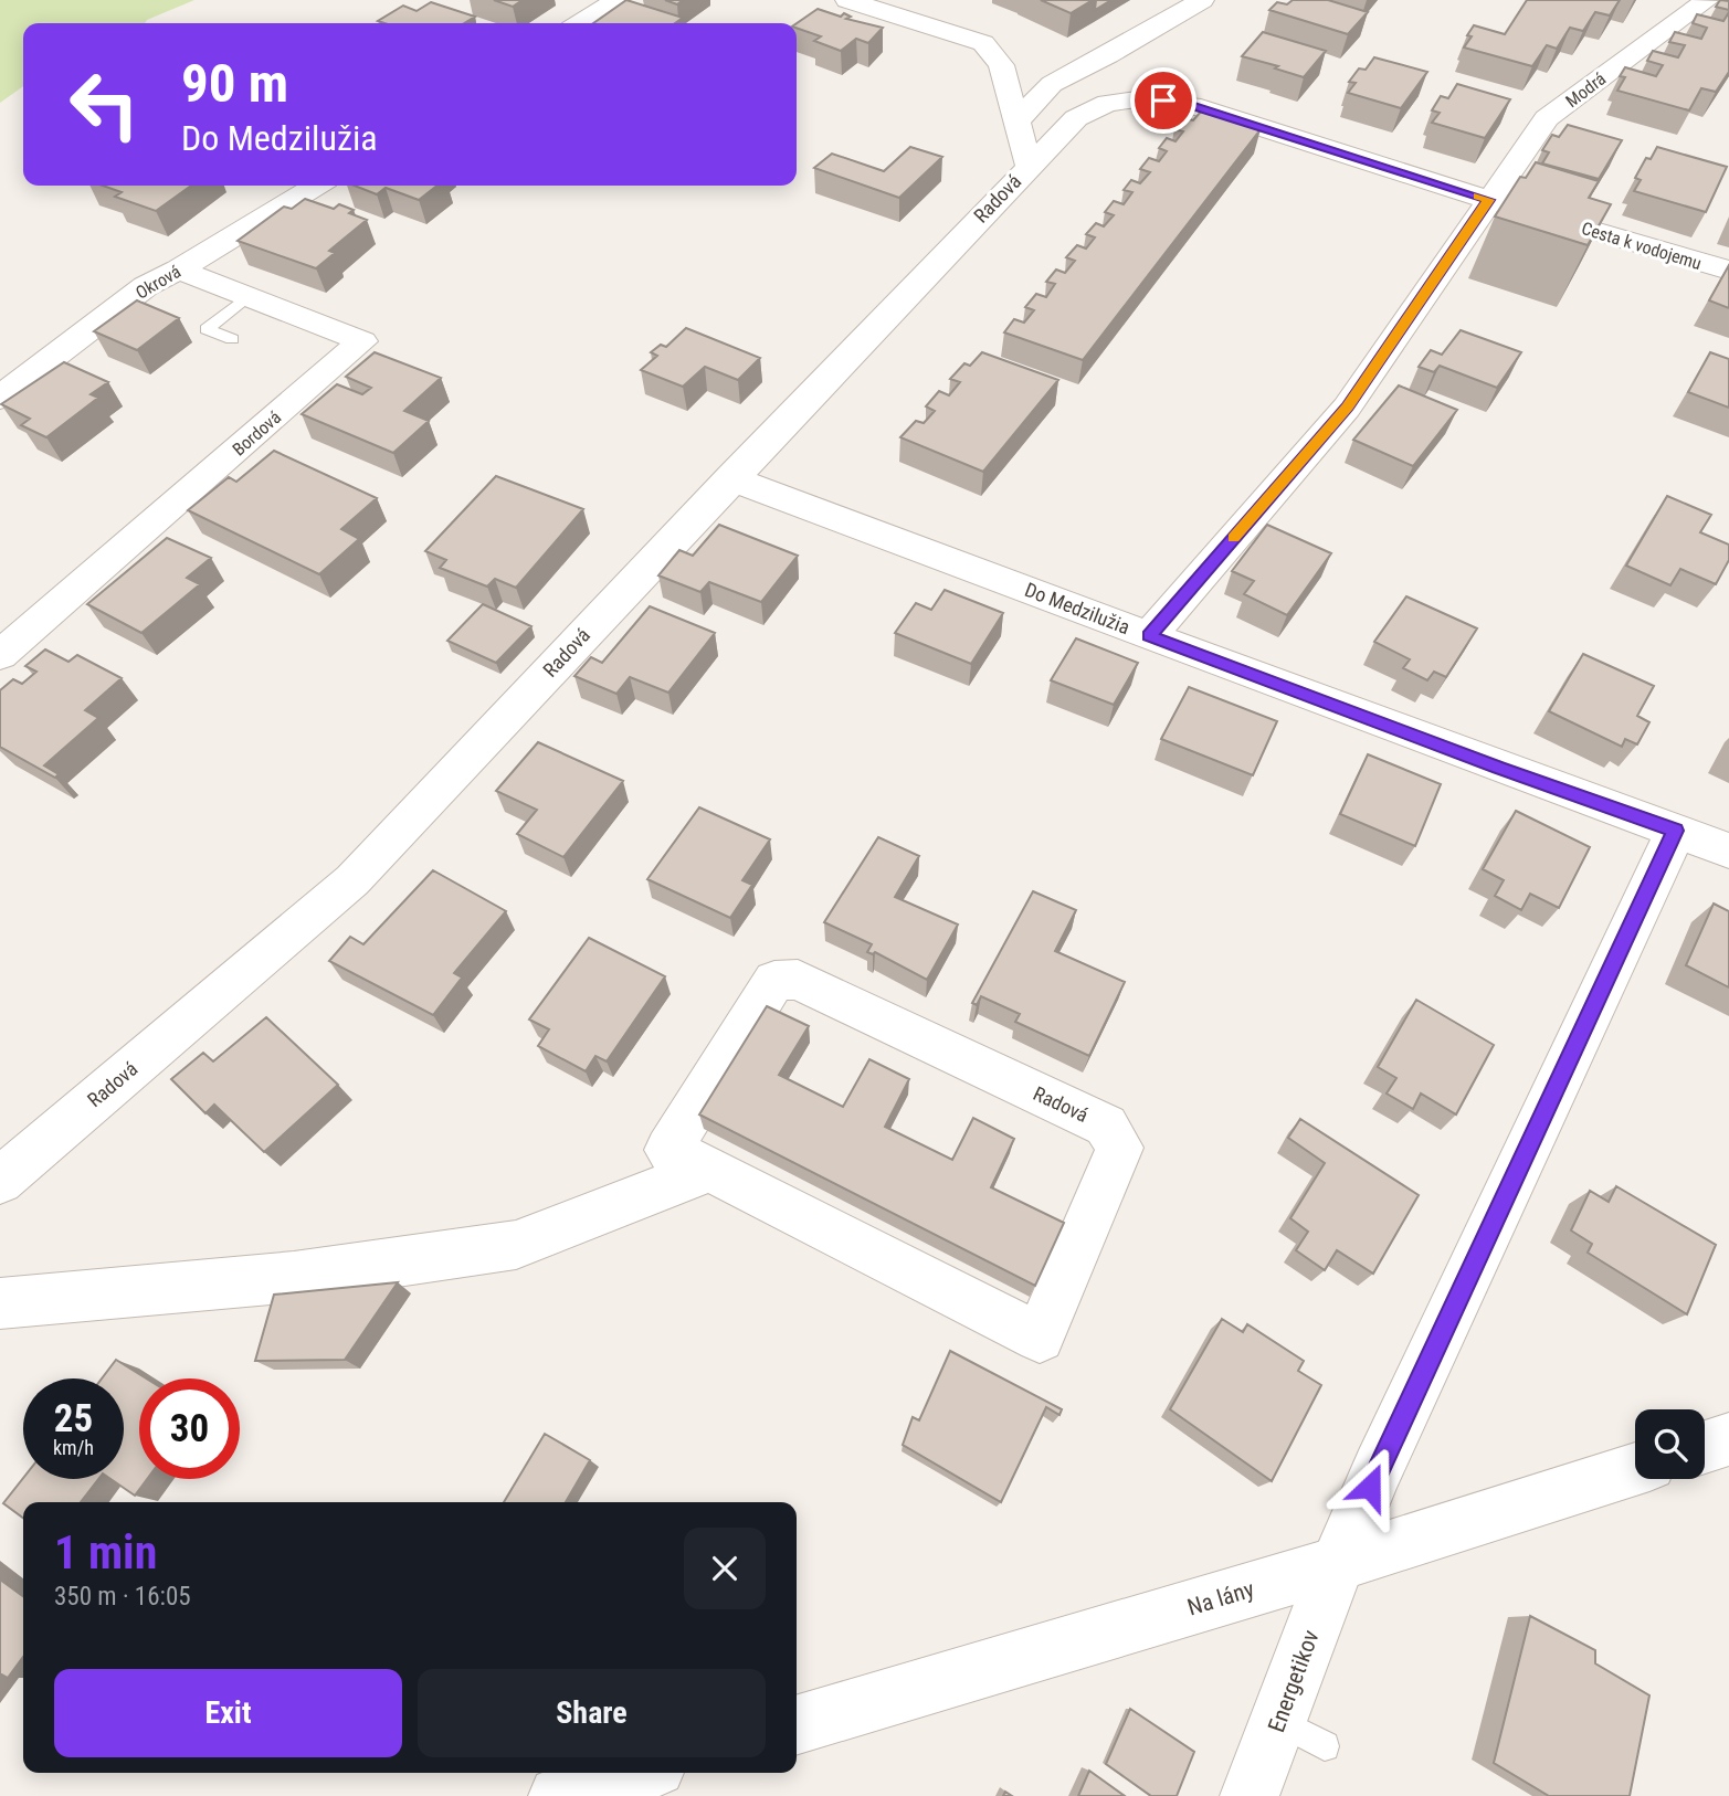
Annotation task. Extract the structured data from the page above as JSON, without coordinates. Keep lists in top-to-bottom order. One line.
{"streets":{"street":["Modrá","Radová","Cesta k vodojemu","Okrová","Bordová","Do Medzilužia","Na lány","Energetikov"]},"crossings":[["Modrá","Cesta k vodojemu"],["Modrá","Do Medzilužia"],["Radová","Cesta k vodojemu"],["Radová","Do Medzilužia"],["Okrová","Bordová"],["Do Medzilužia","Energetikov"],["Na lány","Energetikov"]],"page":{"turn":["90 m","Do Medzilužia"],"speed":"25 km/h","limit":"30","heading":["1 min","350 m · 16:05"],"buttons":["Exit","Share"]}}
